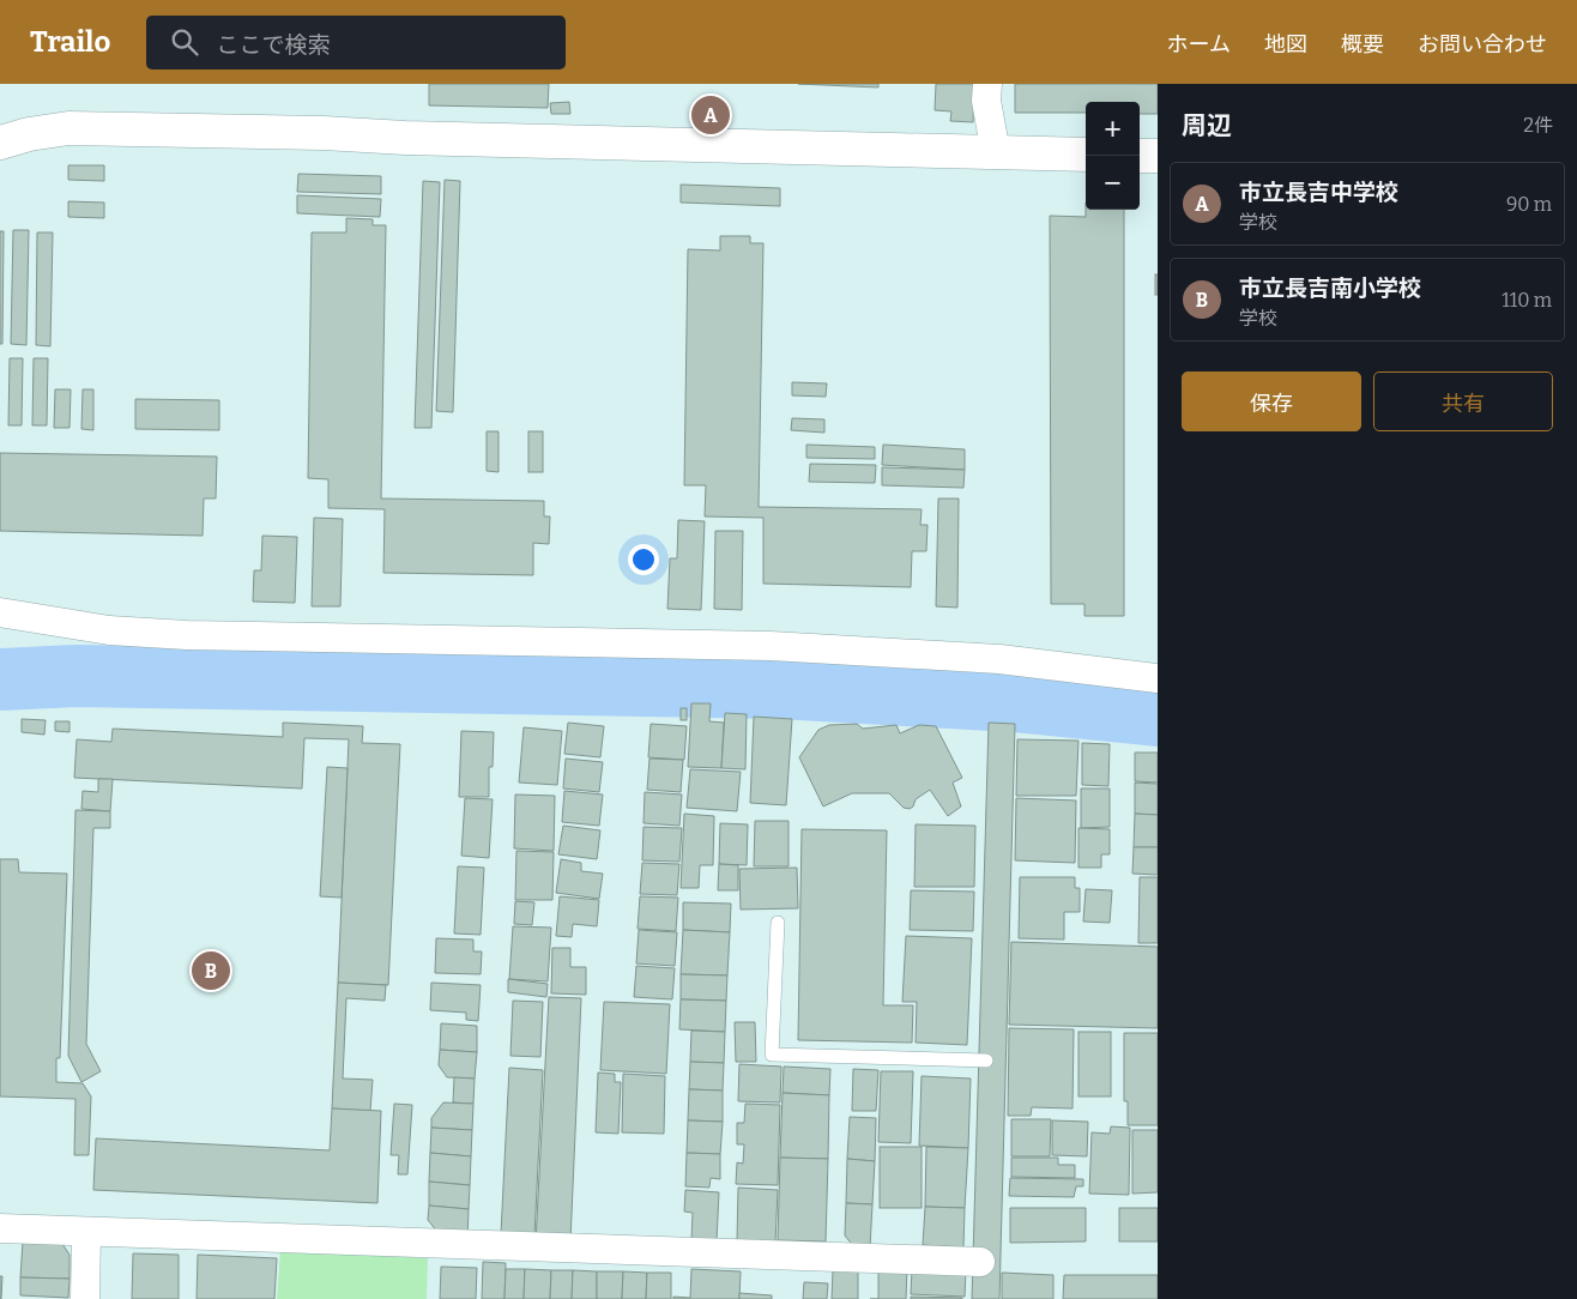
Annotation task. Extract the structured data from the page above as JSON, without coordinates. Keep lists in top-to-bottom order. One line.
{"page":{"header":"Trailo","search":"ここで検索","nav":["ホーム","地図","概要","お問い合わせ"],"heading":["周辺","2件"],"pins":["A","B"],"map_buttons":["+","−"],"list":[{"mark":"A","name":"市立長吉中学校","note":"学校","value":"90 m"},{"mark":"B","name":"市立長吉南小学校","note":"学校","value":"110 m"}],"buttons":["保存","共有"]}}
